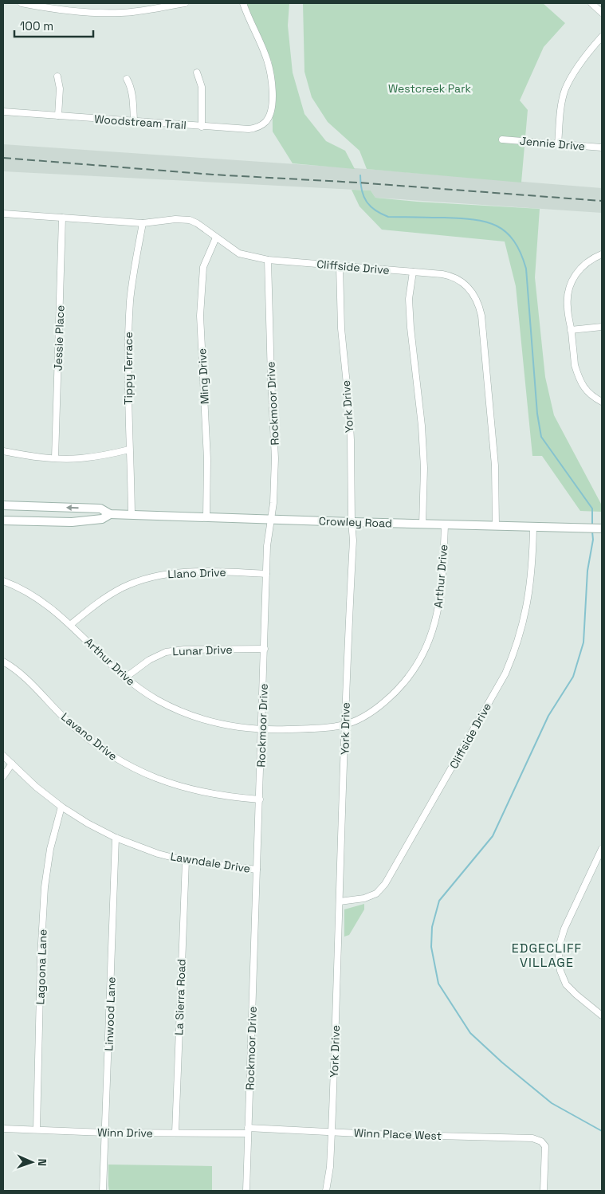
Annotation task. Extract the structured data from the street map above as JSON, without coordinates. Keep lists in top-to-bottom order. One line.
{"streets":{"main road":["Crowley Road"],"street":["Woodstream Trail","Jennie Drive","Cliffside Drive","Jessie Place","Tippy Terrace","Ming Drive","Rockmoor Drive","York Drive","Llano Drive","Arthur Drive","Lunar Drive","Lavano Drive","Lawndale Drive","Lagoona Lane","La Sierra Road","Linwood Lane","Winn Drive","Winn Place West"]},"crossings":[["Cliffside Drive","Jessie Place"],["Cliffside Drive","Tippy Terrace"],["Cliffside Drive","Ming Drive"],["Cliffside Drive","Rockmoor Drive"],["Cliffside Drive","York Drive"],["Cliffside Drive","Crowley Road"],["Tippy Terrace","Crowley Road"],["Ming Drive","Crowley Road"],["Rockmoor Drive","Crowley Road"],["Rockmoor Drive","Llano Drive"],["Rockmoor Drive","Arthur Drive"],["Rockmoor Drive","Lunar Drive"],["Rockmoor Drive","Lavano Drive"],["Rockmoor Drive","Lawndale Drive"],["Rockmoor Drive","Winn Drive"],["Rockmoor Drive","Winn Place West"],["York Drive","Crowley Road"],["York Drive","Arthur Drive"],["York Drive","Winn Place West"],["Crowley Road","Arthur Drive"],["Llano Drive","Arthur Drive"],["Arthur Drive","Lunar Drive"],["Lawndale Drive","Lagoona Lane"],["Lawndale Drive","La Sierra Road"],["Lawndale Drive","Linwood Lane"],["Lagoona Lane","Winn Drive"],["La Sierra Road","Winn Drive"],["Linwood Lane","Winn Drive"],["Winn Drive","Winn Place West"]],"districts":["EDGECLIFF VILLAGE"],"parks":["Westcreek Park"],"scale_bar":"100 m","north":"right"}
